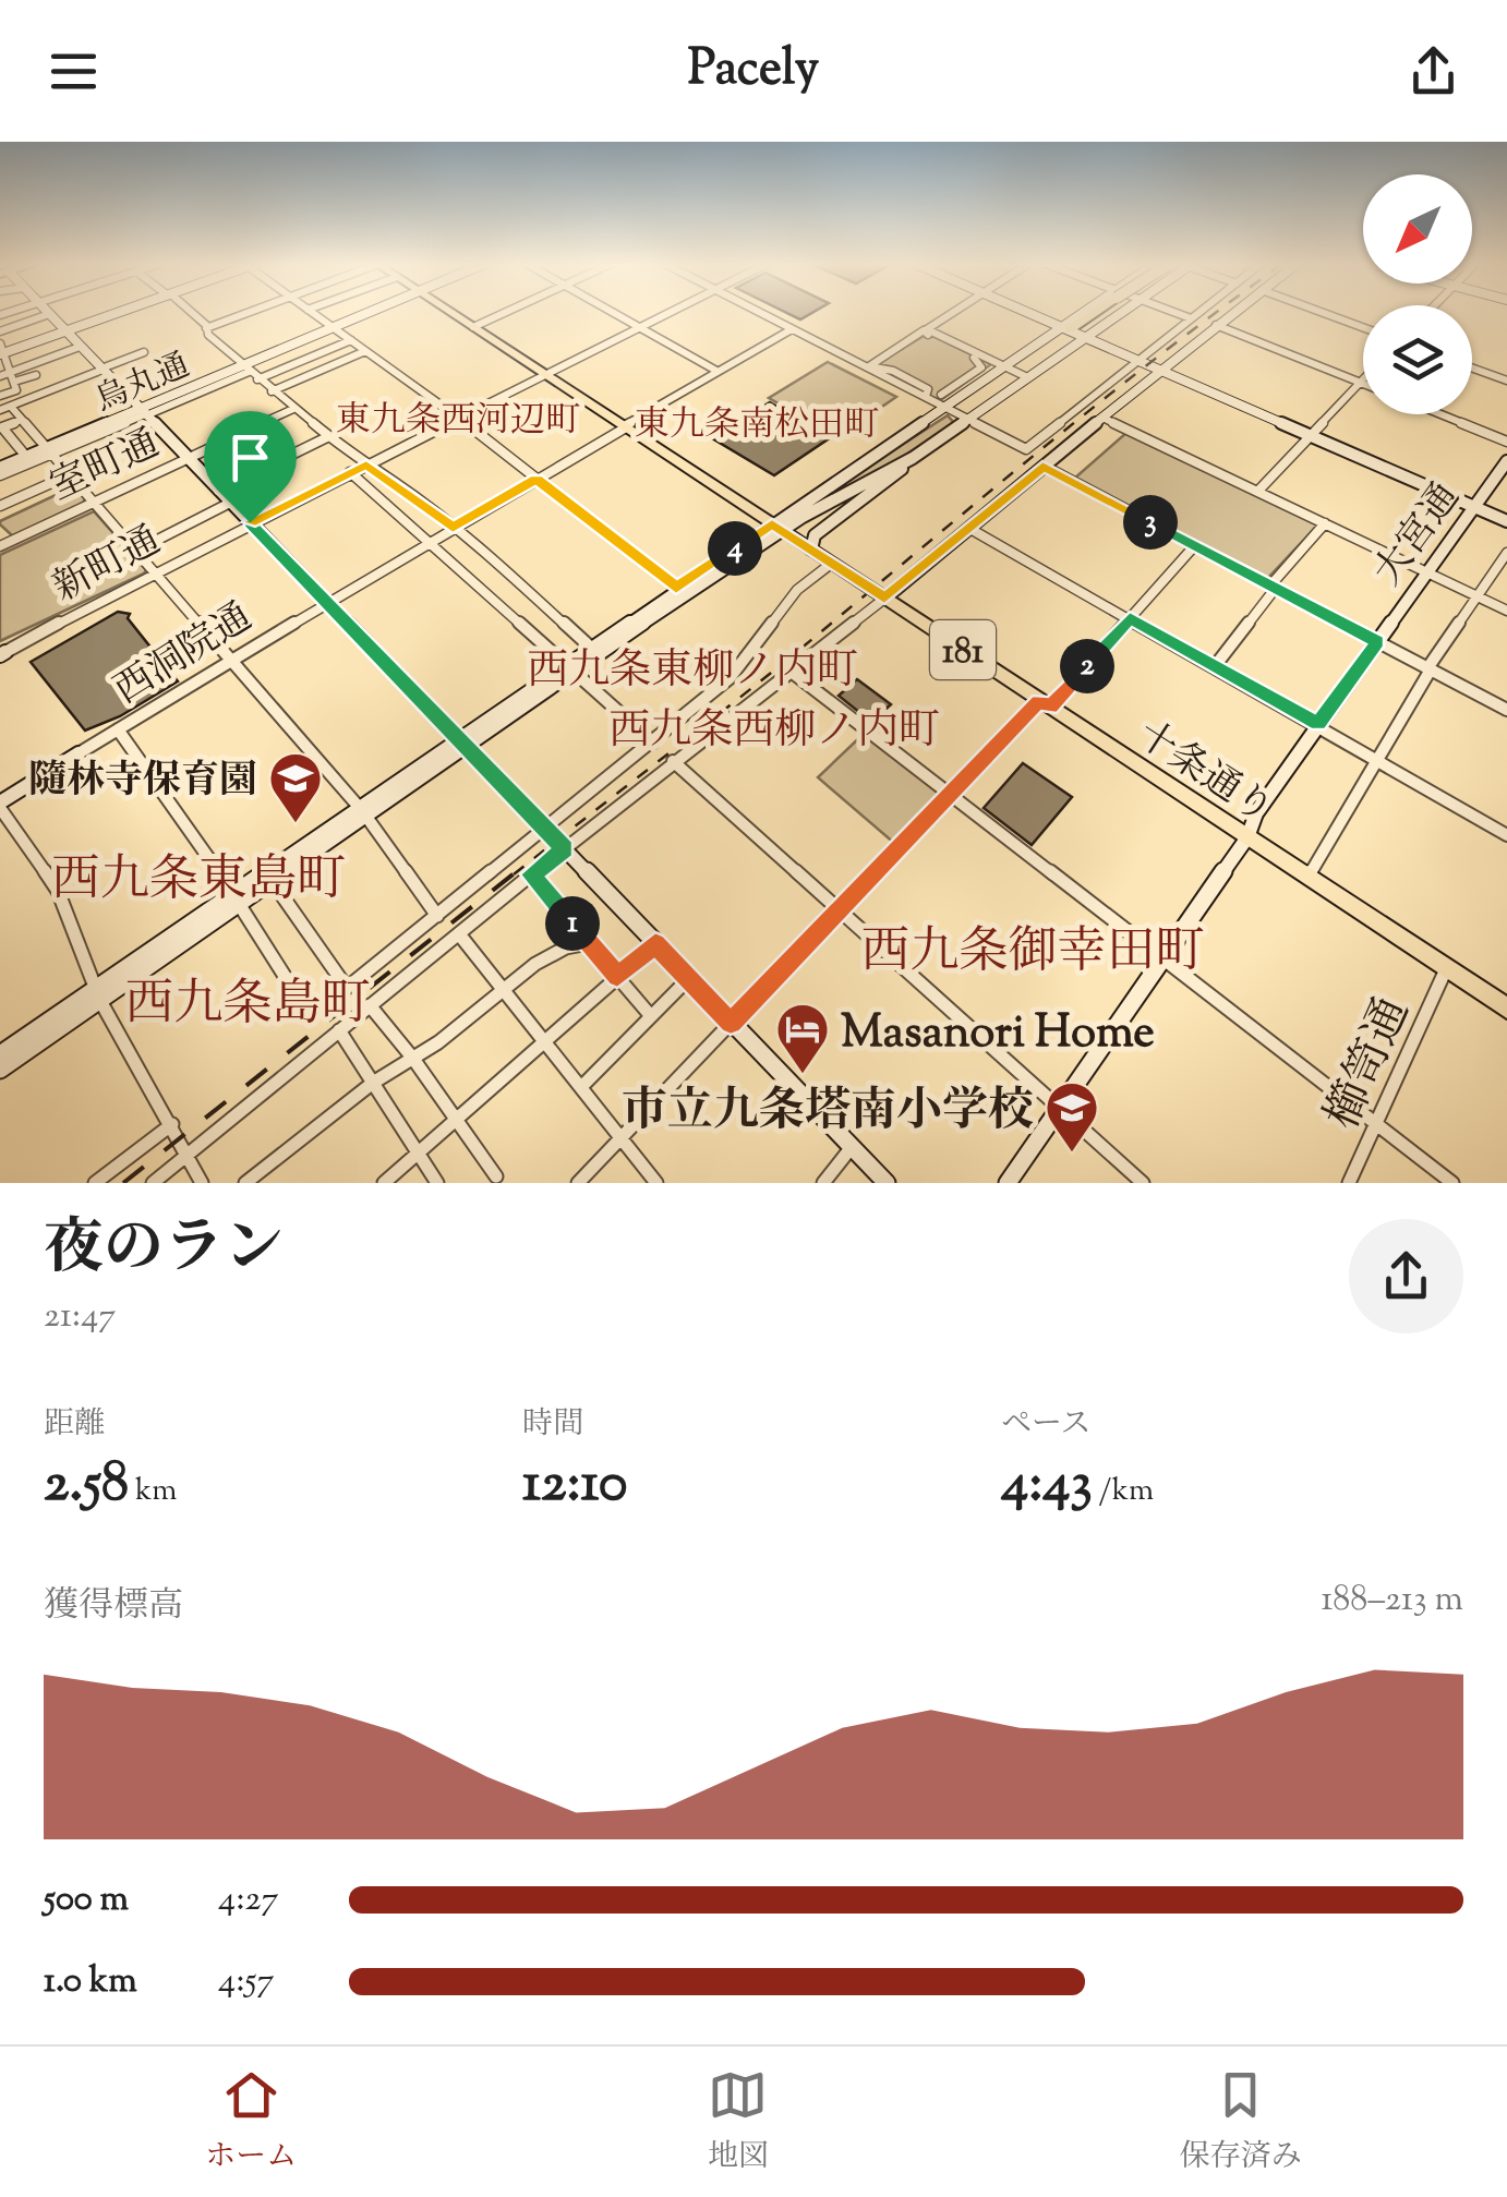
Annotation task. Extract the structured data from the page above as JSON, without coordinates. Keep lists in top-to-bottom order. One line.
{"streets":{"main road":["181","十条通り"],"street":["烏丸通","室町通","大宮通","新町通","西洞院通","櫛笥通"]},"crossings":[["大宮通","十条通り"],["新町通","十条通り"],["西洞院通","十条通り"],["十条通り","櫛笥通"]],"districts":["東九条西河辺町","東九条南松田町","西九条東柳ノ内町","西九条西柳ノ内町","西九条東島町","西九条御幸田町","西九条島町"],"places":{"school or university":["隨林寺保育園","市立九条塔南小学校"],"hotel":["Masanori Home"]},"north":"bottom left","page":{"header":"Pacely","pins":["3","4","2","1"],"heading":["夜のラン","21:47"],"stats":[["距離","2.58 km"],["時間","12:10"],["ペース","4:43 /km"]],"chart":["獲得標高","188–213 m"],"list":[{"name":"500 m","note":"4:27"},{"name":"1.0 km","note":"4:57"}],"tabs":["ホーム","地図","保存済み"]}}
